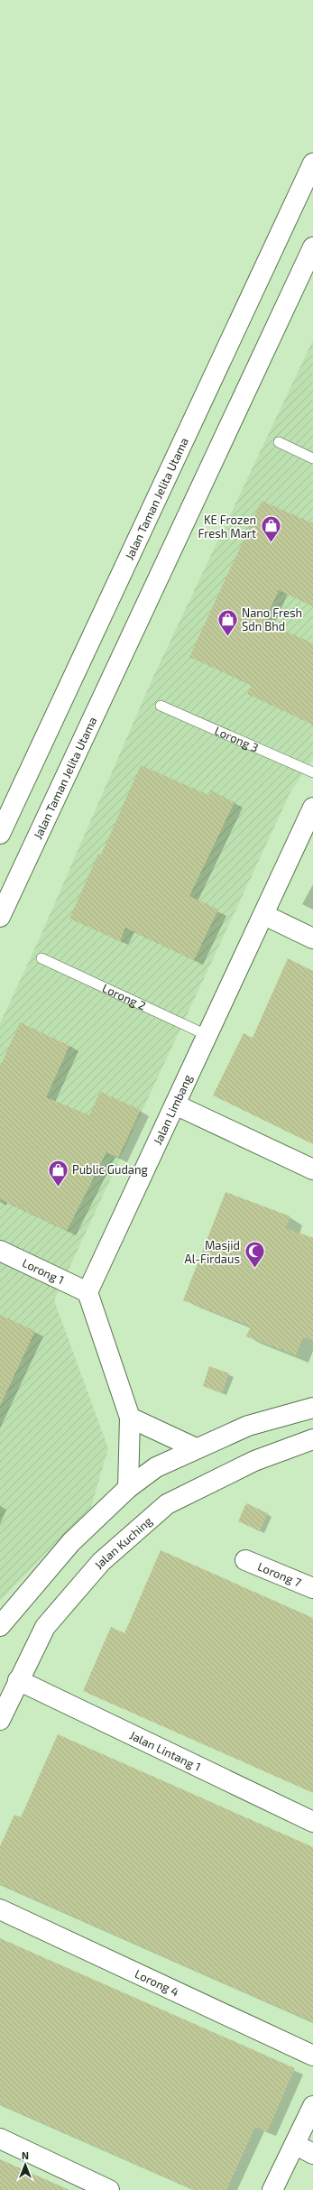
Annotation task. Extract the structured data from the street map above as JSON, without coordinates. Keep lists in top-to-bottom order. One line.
{"streets":{"street":["Jalan Taman Jelita Utama","Jalan Limbang","Lorong 1","Jalan Kuching","Lorong 7","Jalan Lintang 1","Lorong 4"],"lane":["Lorong 3","Lorong 2"]},"crossings":[["Lorong 2","Jalan Limbang"],["Jalan Limbang","Lorong 1"],["Jalan Kuching","Jalan Lintang 1"]],"places":{"shop":["KE Frozen Fresh Mart","Nano Fresh Sdn Bhd","Public Gudang"],"mosque":["Masjid Al-Firdaus"]},"north":"top"}
